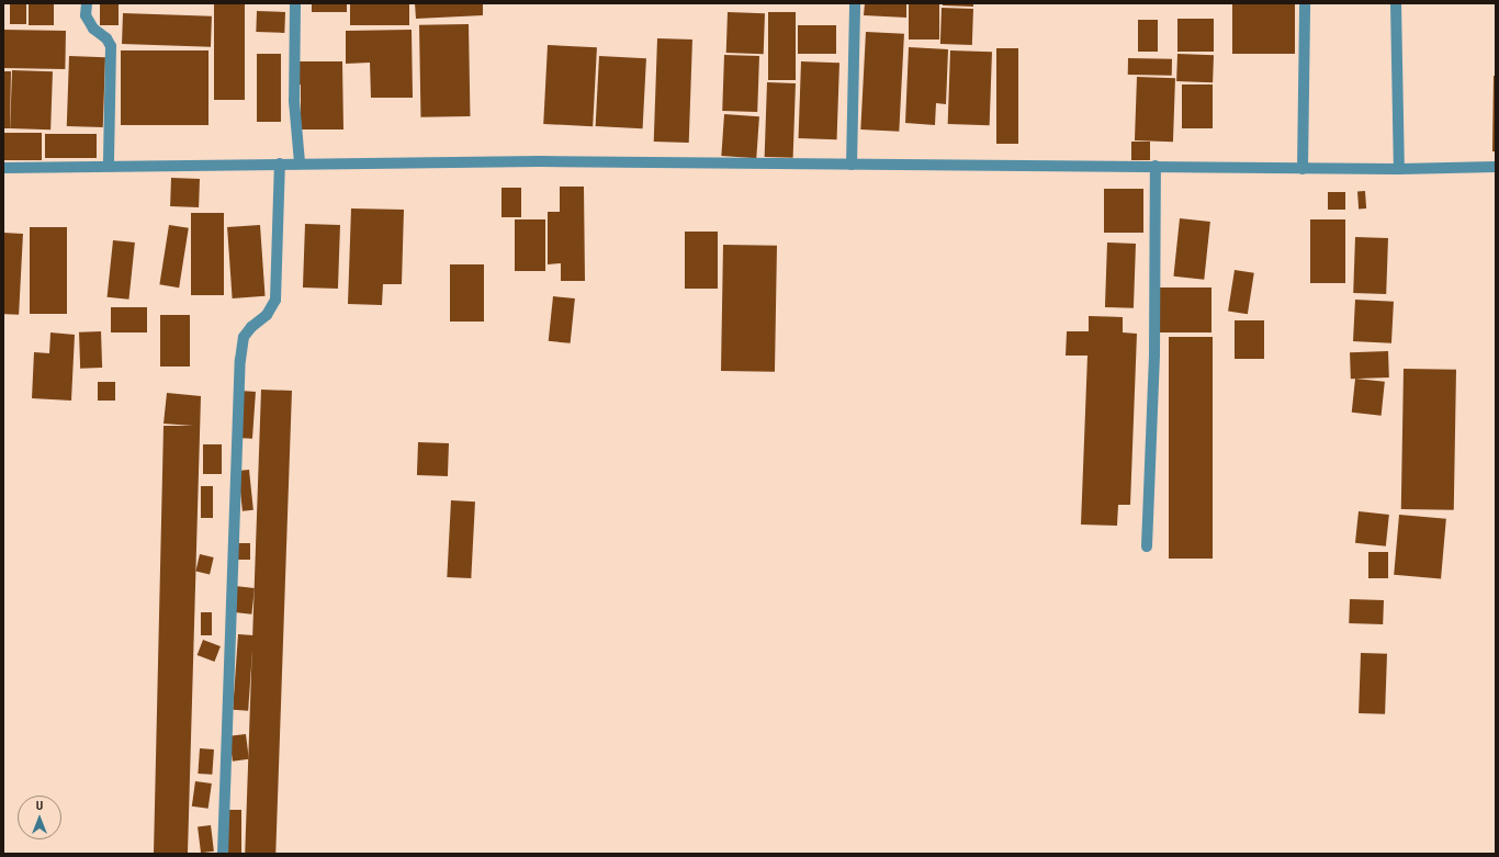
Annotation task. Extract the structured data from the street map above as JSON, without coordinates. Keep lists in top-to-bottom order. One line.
{"north":"top"}
